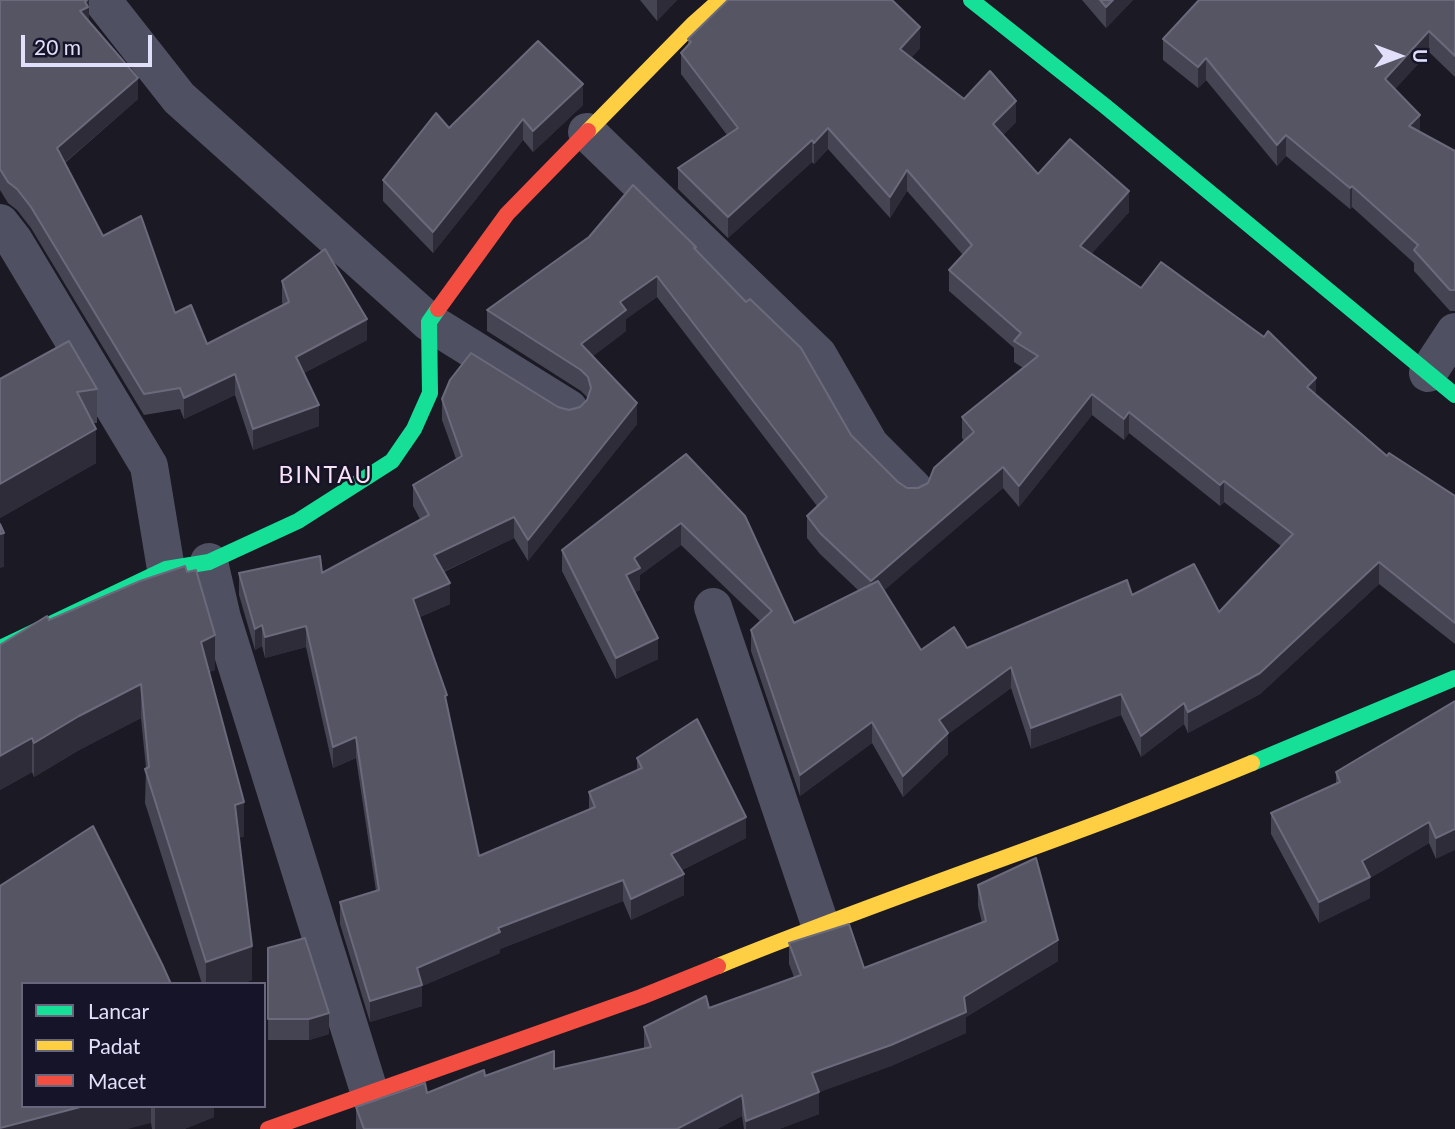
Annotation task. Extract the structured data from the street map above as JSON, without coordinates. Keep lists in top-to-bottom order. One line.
{"districts":["BINTAU"],"legend":["Lancar","Padat","Macet"],"scale_bar":"20 m","north":"right"}
